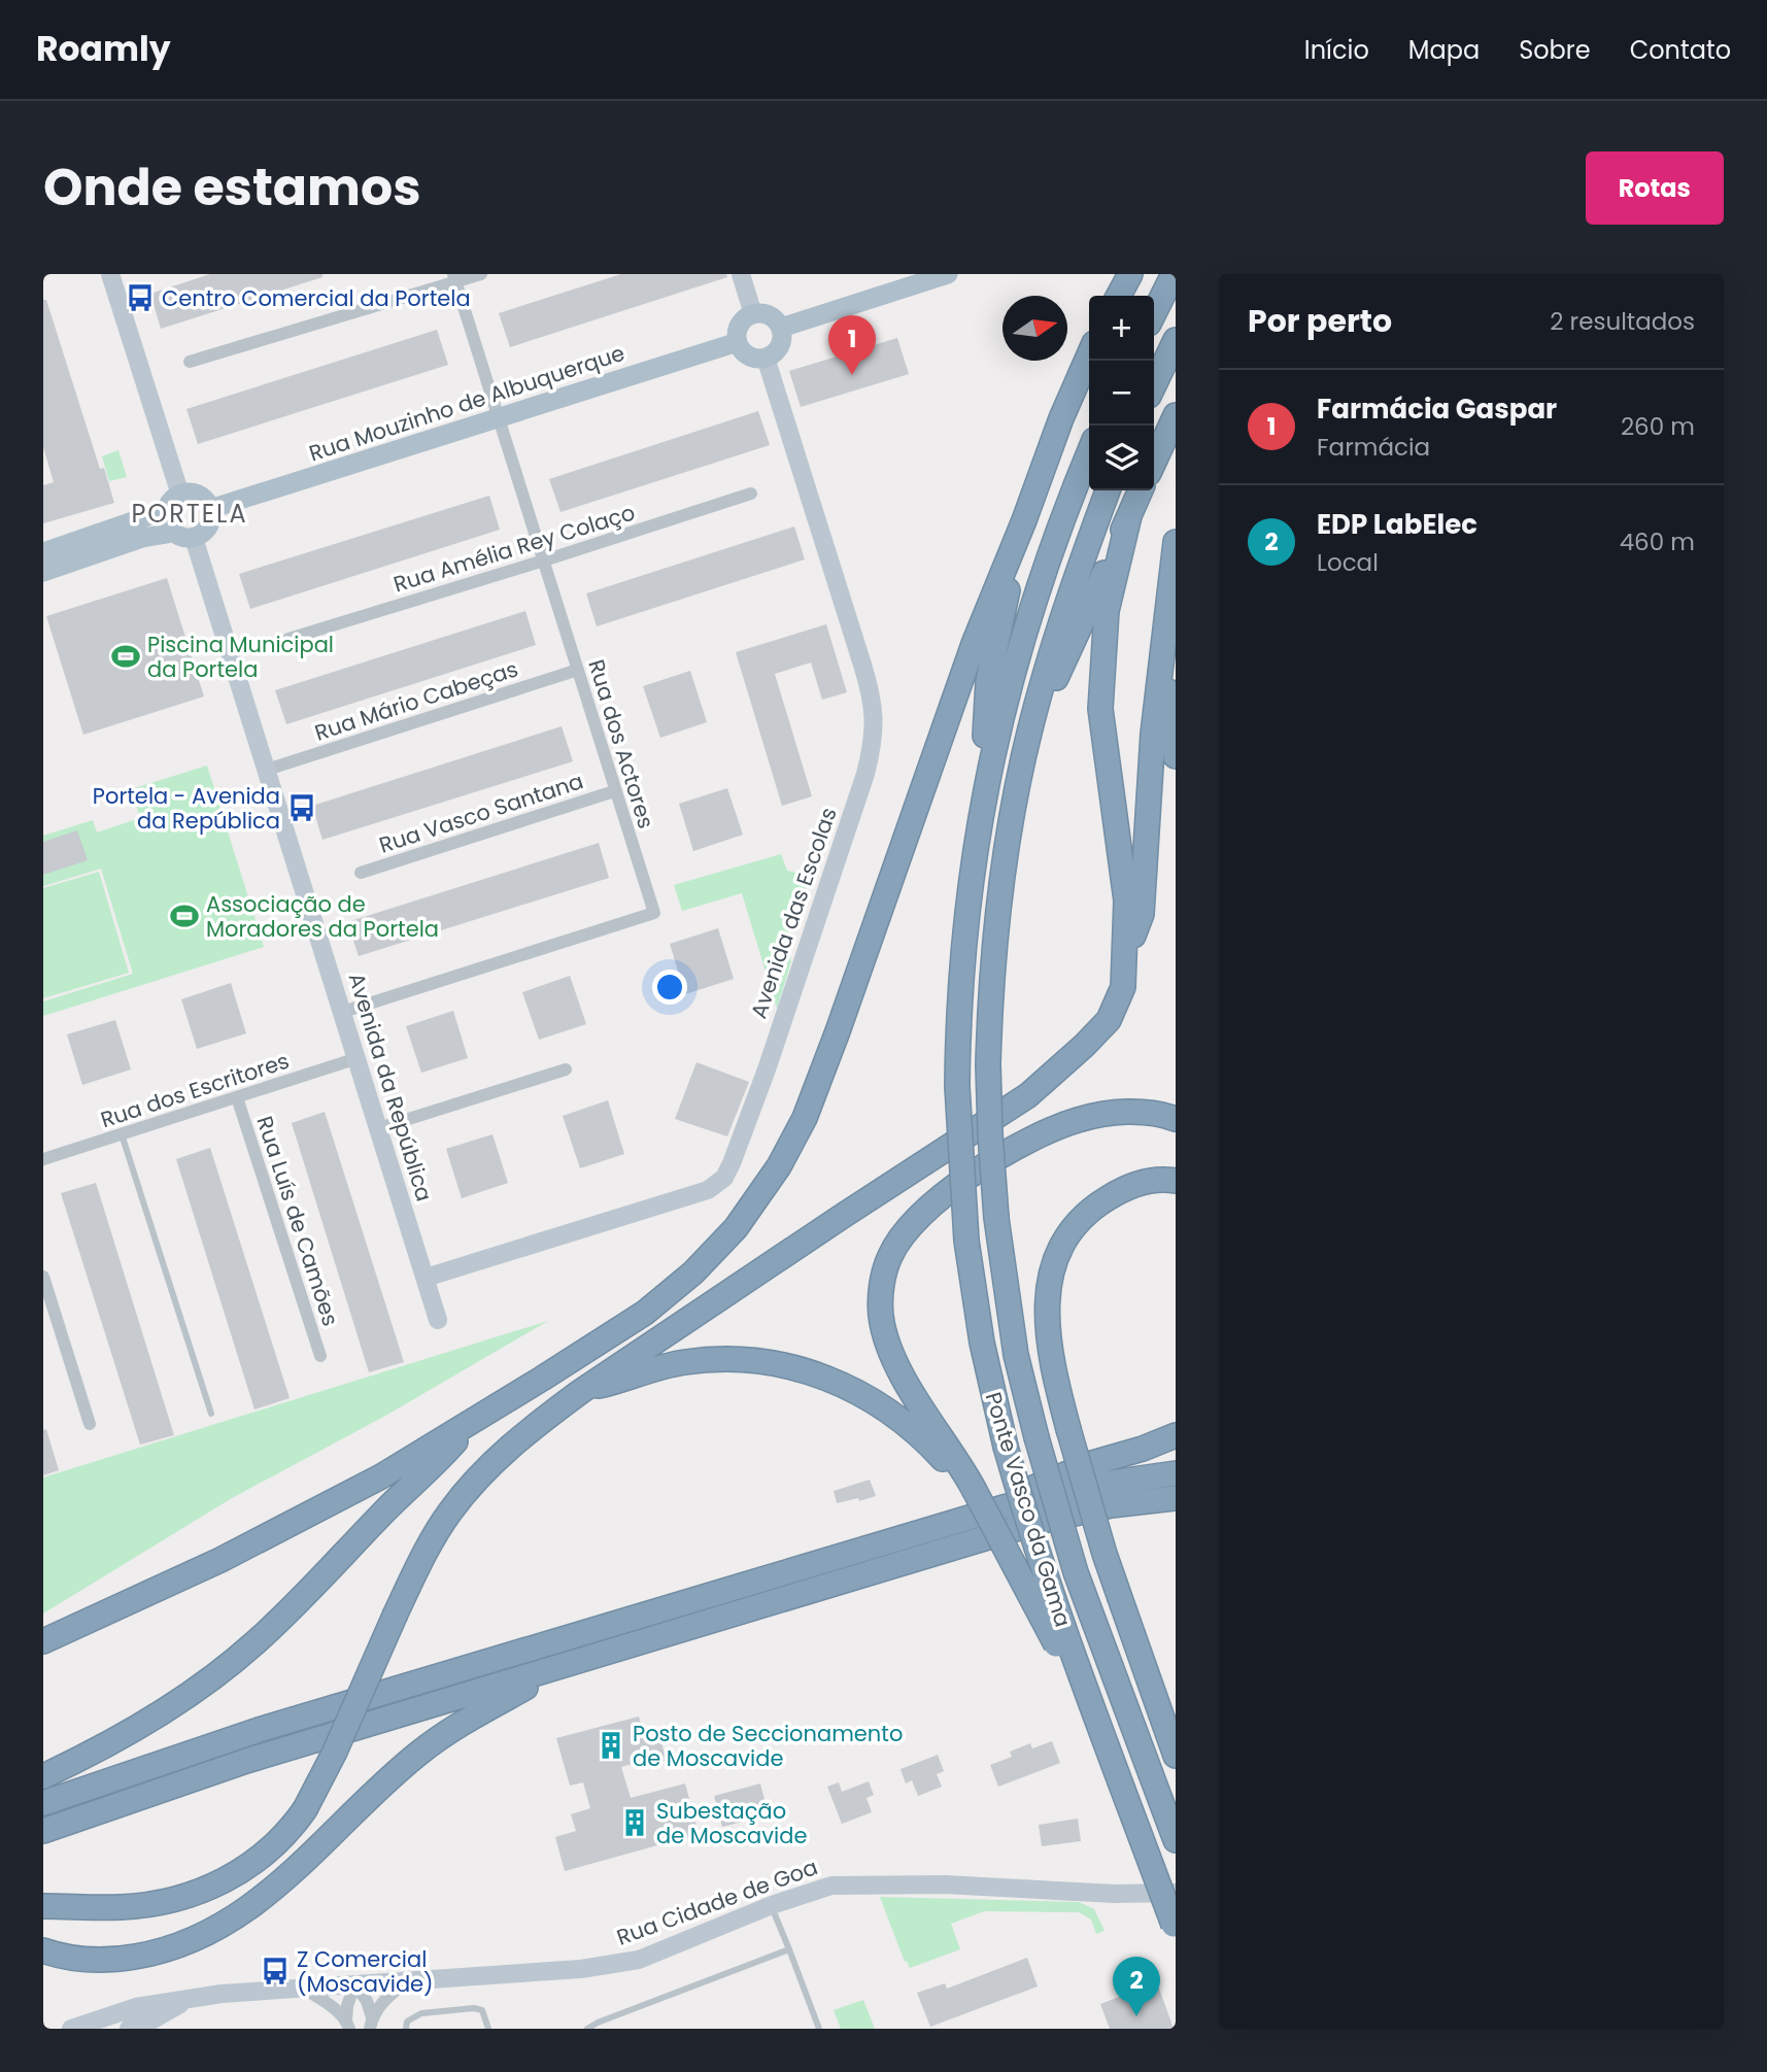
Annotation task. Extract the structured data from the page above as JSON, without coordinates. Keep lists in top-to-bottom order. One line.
{"streets":{"highway":["Ponte Vasco da Gama"],"main road":["Rua Mouzinho de Albuquerque"],"street":["Rua Amélia Rey Colaço","Rua Mário Cabeças","Rua dos Actores","Rua Vasco Santana","Avenida das Escolas","Avenida da República","Rua dos Escritores","Rua Luís de Camões","Rua Cidade de Goa"]},"crossings":[["Rua Mouzinho de Albuquerque","Rua dos Actores"],["Rua Mouzinho de Albuquerque","Avenida das Escolas"],["Rua Mouzinho de Albuquerque","Avenida da República"],["Rua Amélia Rey Colaço","Rua dos Actores"],["Rua Mário Cabeças","Rua dos Actores"],["Rua Mário Cabeças","Avenida da República"],["Rua dos Actores","Rua Vasco Santana"],["Rua dos Actores","Avenida da República"],["Avenida das Escolas","Avenida da República"],["Avenida da República","Rua dos Escritores"],["Rua dos Escritores","Rua Luís de Camões"]],"districts":["PORTELA"],"places":{"bus stop":["Centro Comercial da Portela","Portela - Avenida da República","Z Comercial (Moscavide)"],"sports":["Piscina Municipal da Portela","Associação de Moradores da Portela"],"building":["Posto de Seccionamento de Moscavide","Subestação de Moscavide"]},"north":"right","page":{"header":"Roamly","nav":["Início","Mapa","Sobre","Contato"],"title":"Onde estamos","buttons":"Rotas","heading":["Por perto","2 resultados"],"map_buttons":["+","−"],"pins":["1","2"],"list":[{"mark":"1","name":"Farmácia Gaspar","note":"Farmácia","value":"260 m"},{"mark":"2","name":"EDP LabElec","note":"Local","value":"460 m"}]}}
